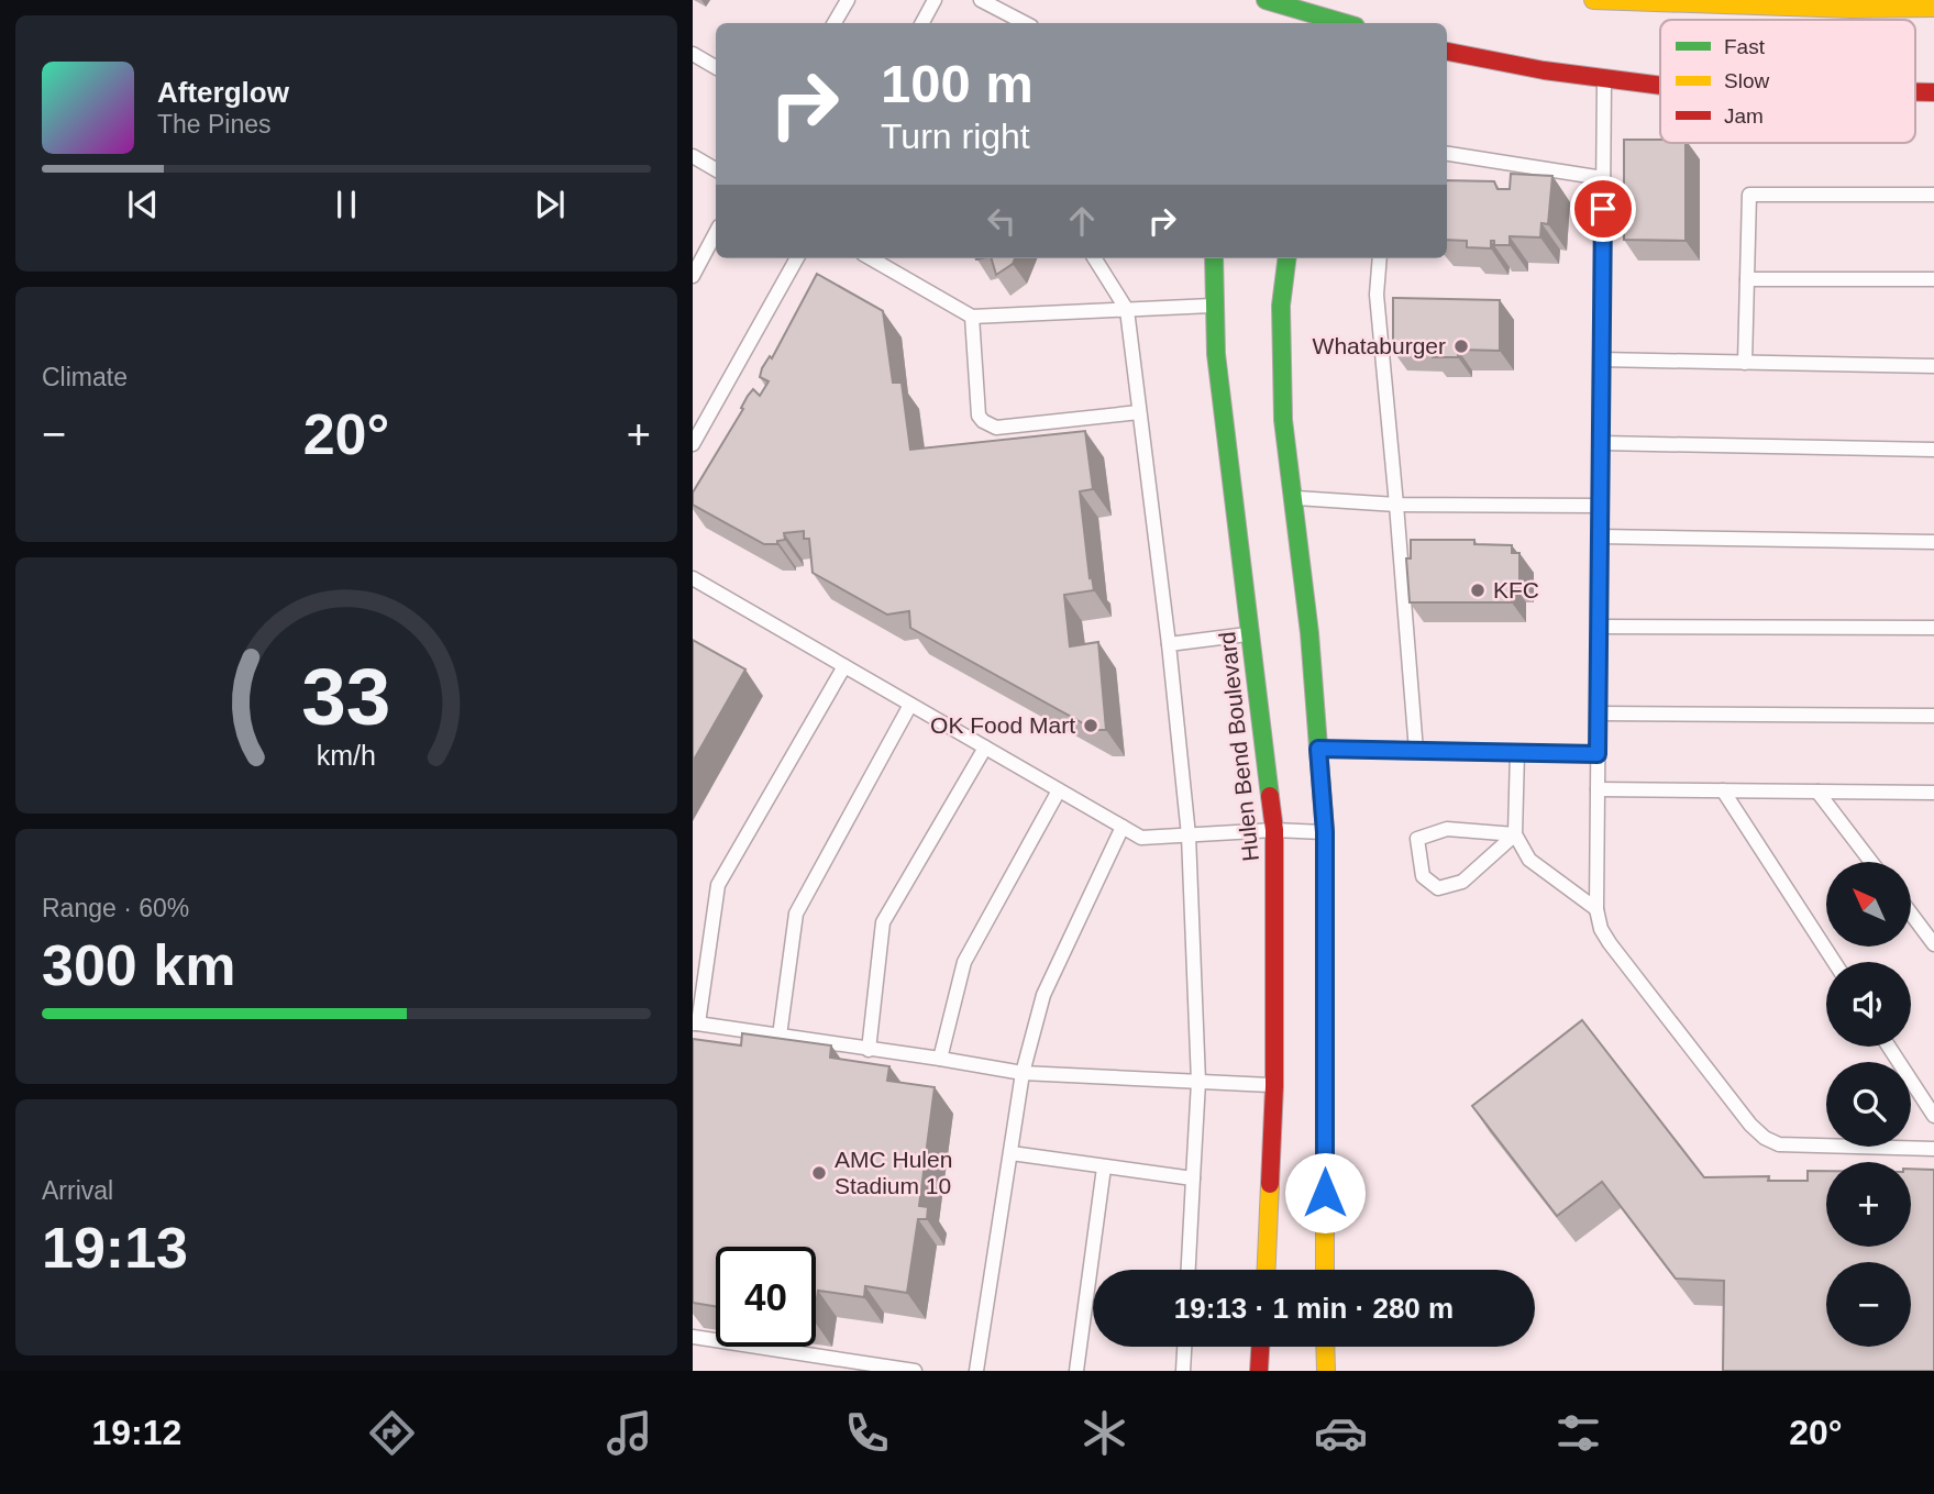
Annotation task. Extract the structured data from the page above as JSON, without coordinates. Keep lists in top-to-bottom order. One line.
{"streets":{"street":["Hulen Bend Boulevard"]},"places":["Whataburger","KFC","OK Food Mart","AMC Hulen Stadium 10"],"legend":["Fast","Slow","Jam"],"north":"top left","page":{"turn":["100 m","Turn right"],"song":["Afterglow","The Pines"],"tile":["Climate",["Range · 60%","300 km"],["Arrival","19:13"]],"heat":["−","20°","+"],"map_buttons":["+","−"],"limit":"40","trip":"19:13 · 1 min · 280 m","tabs":["19:12","20°"],"gauge":["33","km/h"]}}
